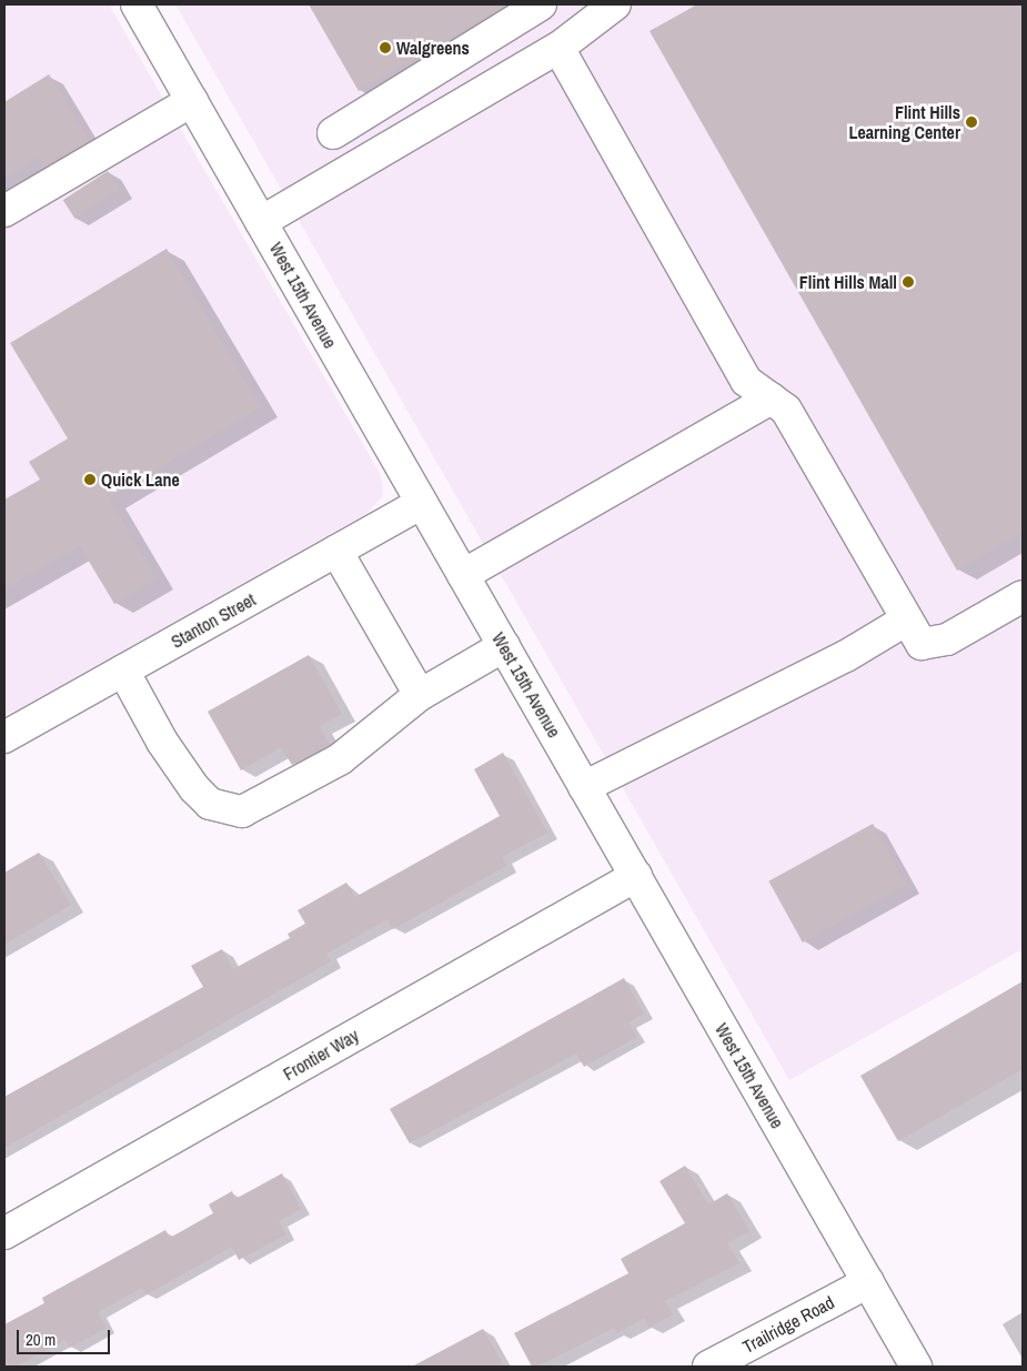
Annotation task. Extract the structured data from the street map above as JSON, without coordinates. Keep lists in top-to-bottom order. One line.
{"streets":{"street":["West 15th Avenue","Stanton Street","Frontier Way","Trailridge Road"]},"crossings":[["West 15th Avenue","Stanton Street"],["West 15th Avenue","Frontier Way"],["West 15th Avenue","Trailridge Road"]],"places":["Walgreens","Flint Hills Learning Center","Flint Hills Mall","Quick Lane"],"scale_bar":"20 m"}
